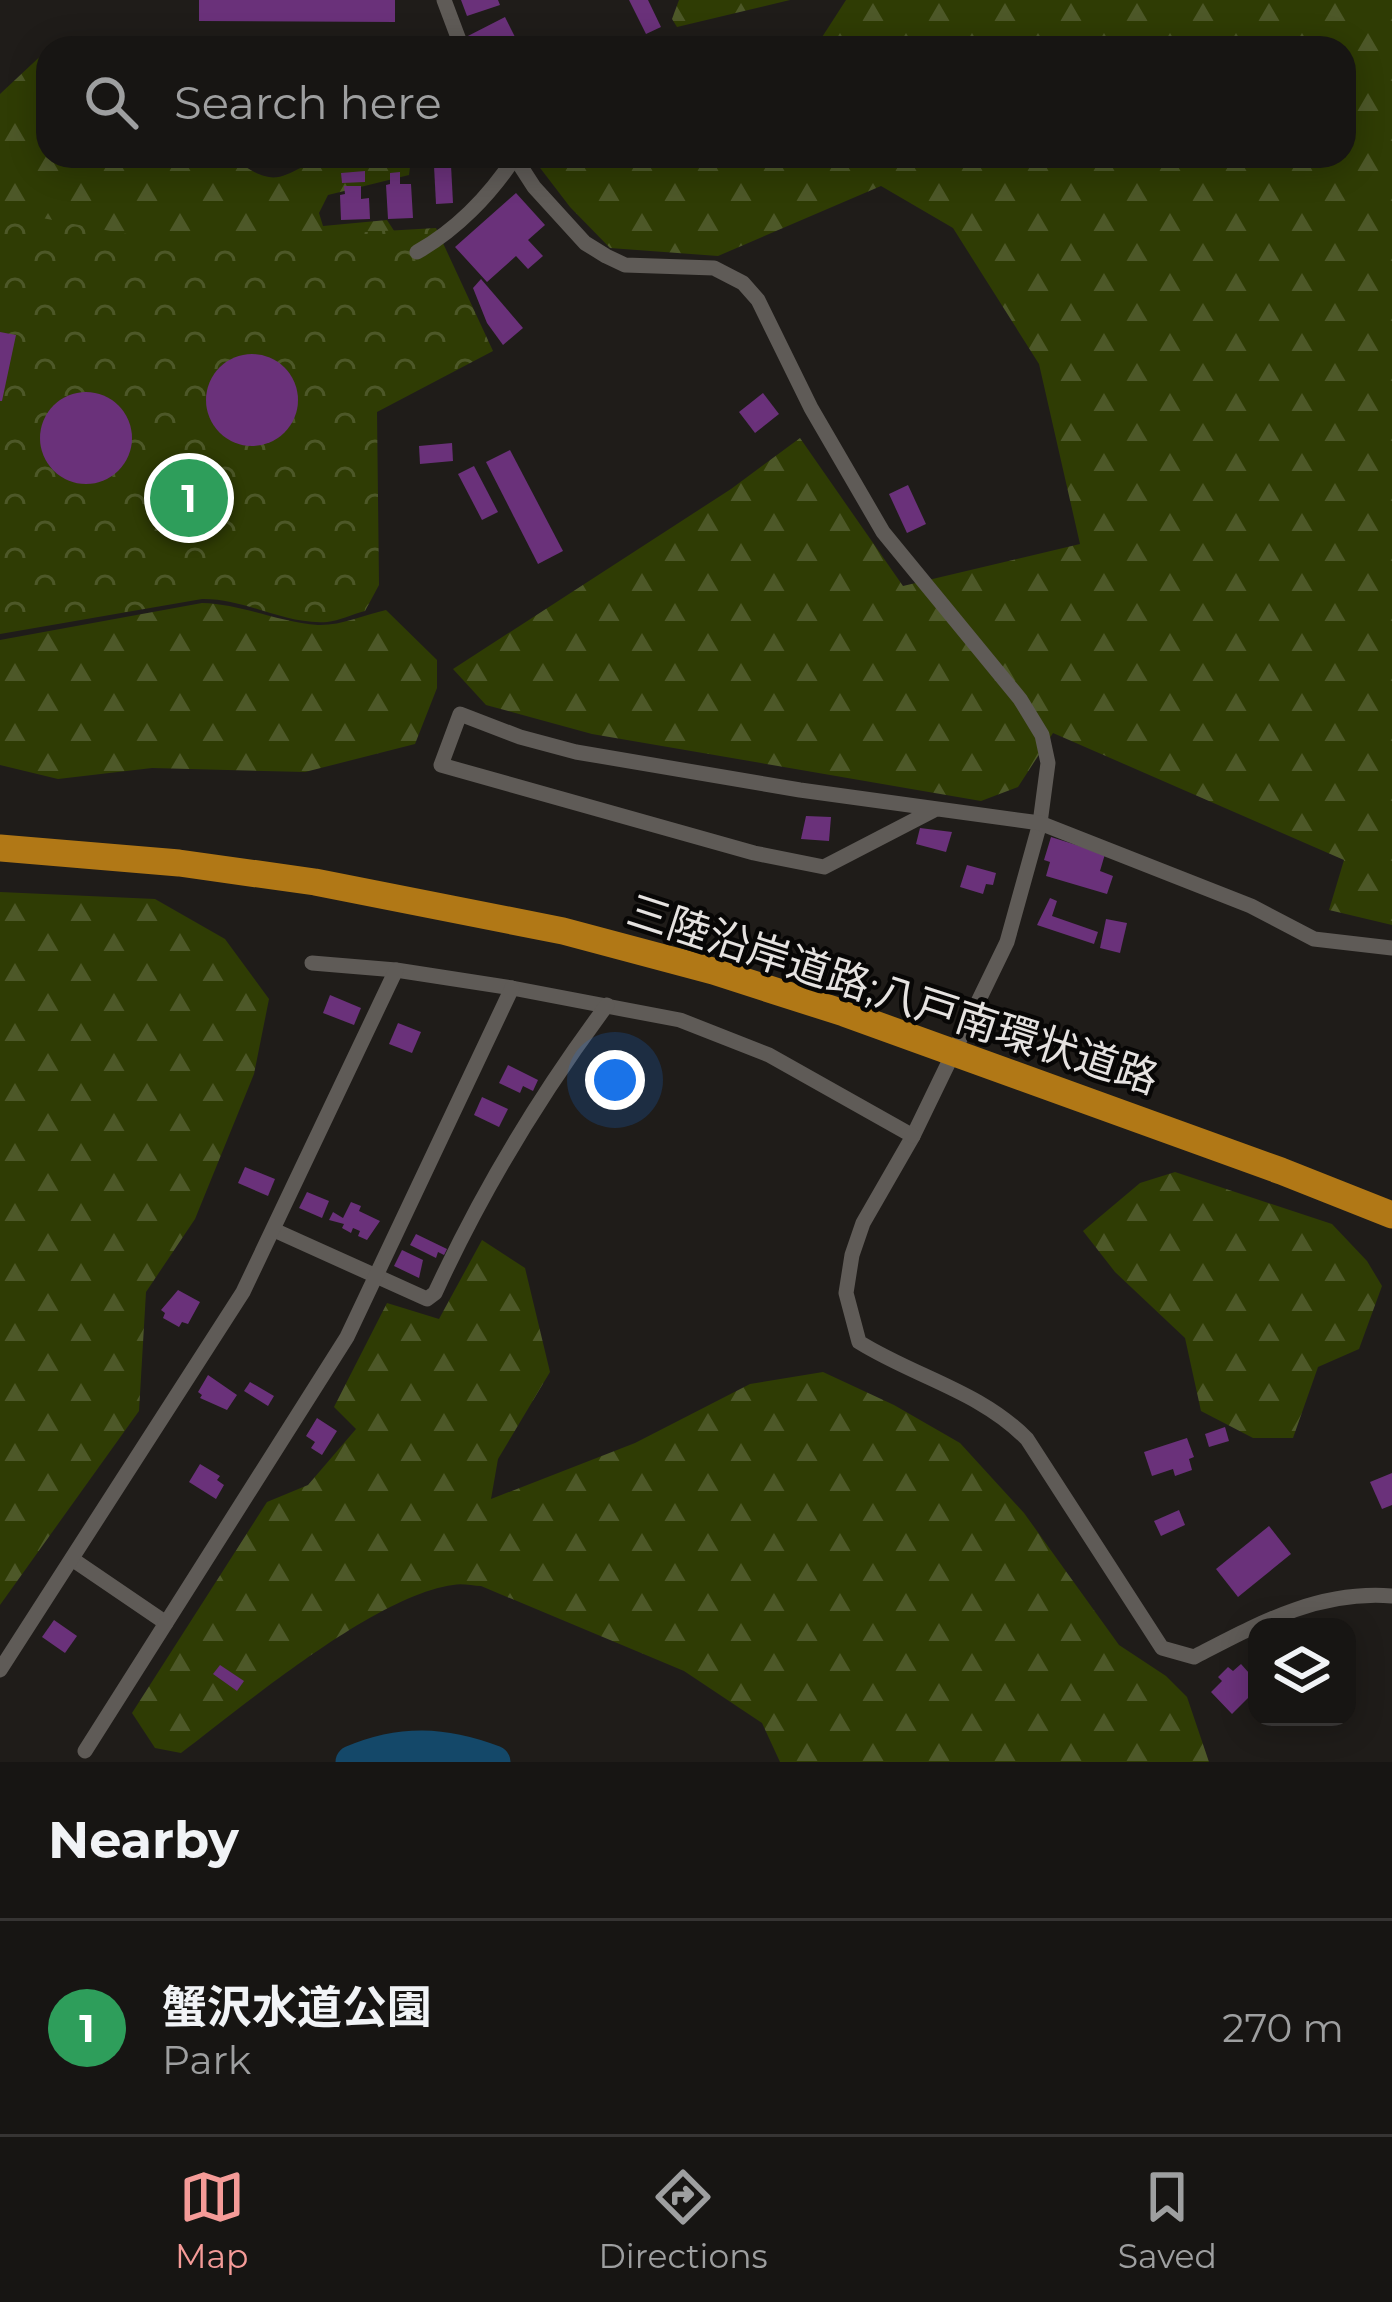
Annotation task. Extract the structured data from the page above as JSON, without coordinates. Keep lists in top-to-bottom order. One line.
{"streets":{"highway":["三陸沿岸道路;八戸南環状道路"]},"page":{"search":"Search here","pins":"1","heading":"Nearby","list":[{"mark":"1","name":"蟹沢水道公園","note":"Park","value":"270 m"}],"nav":["Map","Directions","Saved"]}}
